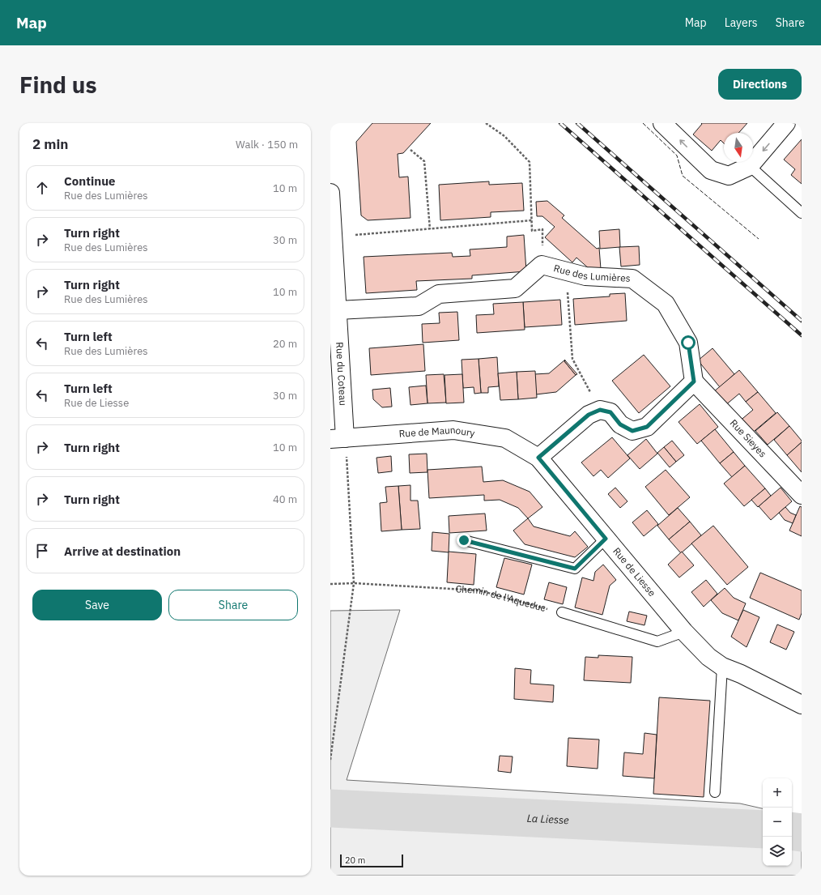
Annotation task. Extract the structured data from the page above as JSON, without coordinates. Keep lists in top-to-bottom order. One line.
{"streets":{"street":["Rue des Lumières","Rue du Coteau","Rue de Maunoury","Rue Sieyes","Rue de Liesse"],"path":["Chemin de l'Aqueduc"]},"crossings":[["Rue des Lumières","Rue du Coteau"],["Rue des Lumières","Rue Sieyes"],["Rue du Coteau","Rue de Maunoury"],["Rue de Maunoury","Rue de Liesse"]],"water":["La Liesse"],"scale_bar":"20 m","north":"bottom","page":{"header":"Map","nav":["Map","Layers","Share"],"buttons":["Directions",["Save","Share"]],"title":"Find us","heading":["2 min","Walk · 150 m"],"list":[["Continue","Rue des Lumières","10 m"],["Turn right","Rue des Lumières","30 m"],["Turn right","Rue des Lumières","10 m"],["Turn left","Rue des Lumières","20 m"],["Turn left","Rue de Liesse","30 m"],["Turn right","10 m"],["Turn right","40 m"],"Arrive at destination"],"map_buttons":["+","−"],"scale":"20 m"}}
